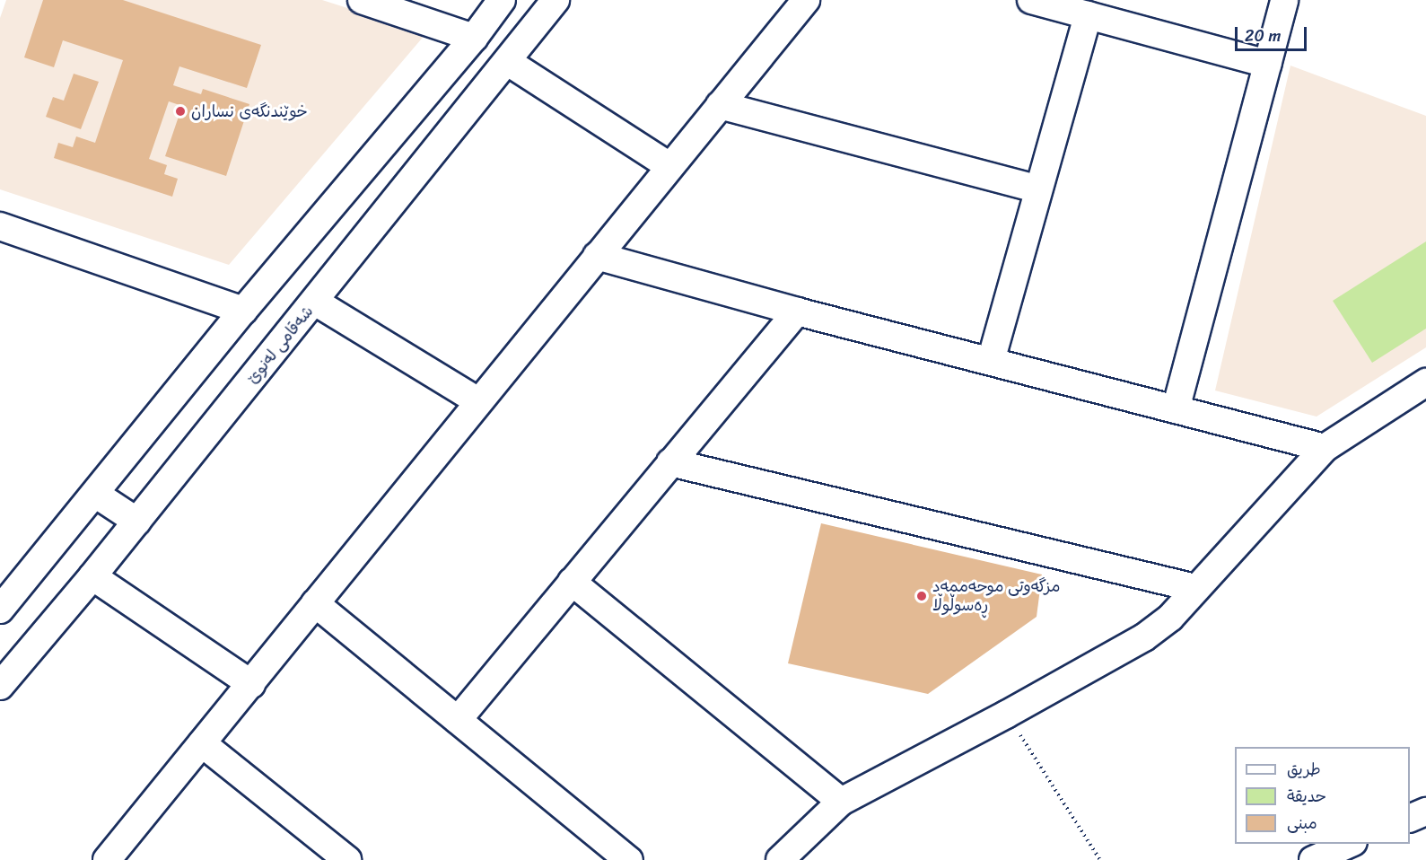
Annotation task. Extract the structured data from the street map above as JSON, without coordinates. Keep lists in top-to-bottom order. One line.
{"streets":{"street":["شەقامی لەنوێ"]},"places":["خوێندنگەی نساران","مزگەوتی موحەممەد ڕەسوڵوڵا"],"legend":["طريق","حديقة","مبنى"],"scale_bar":"20 m"}
